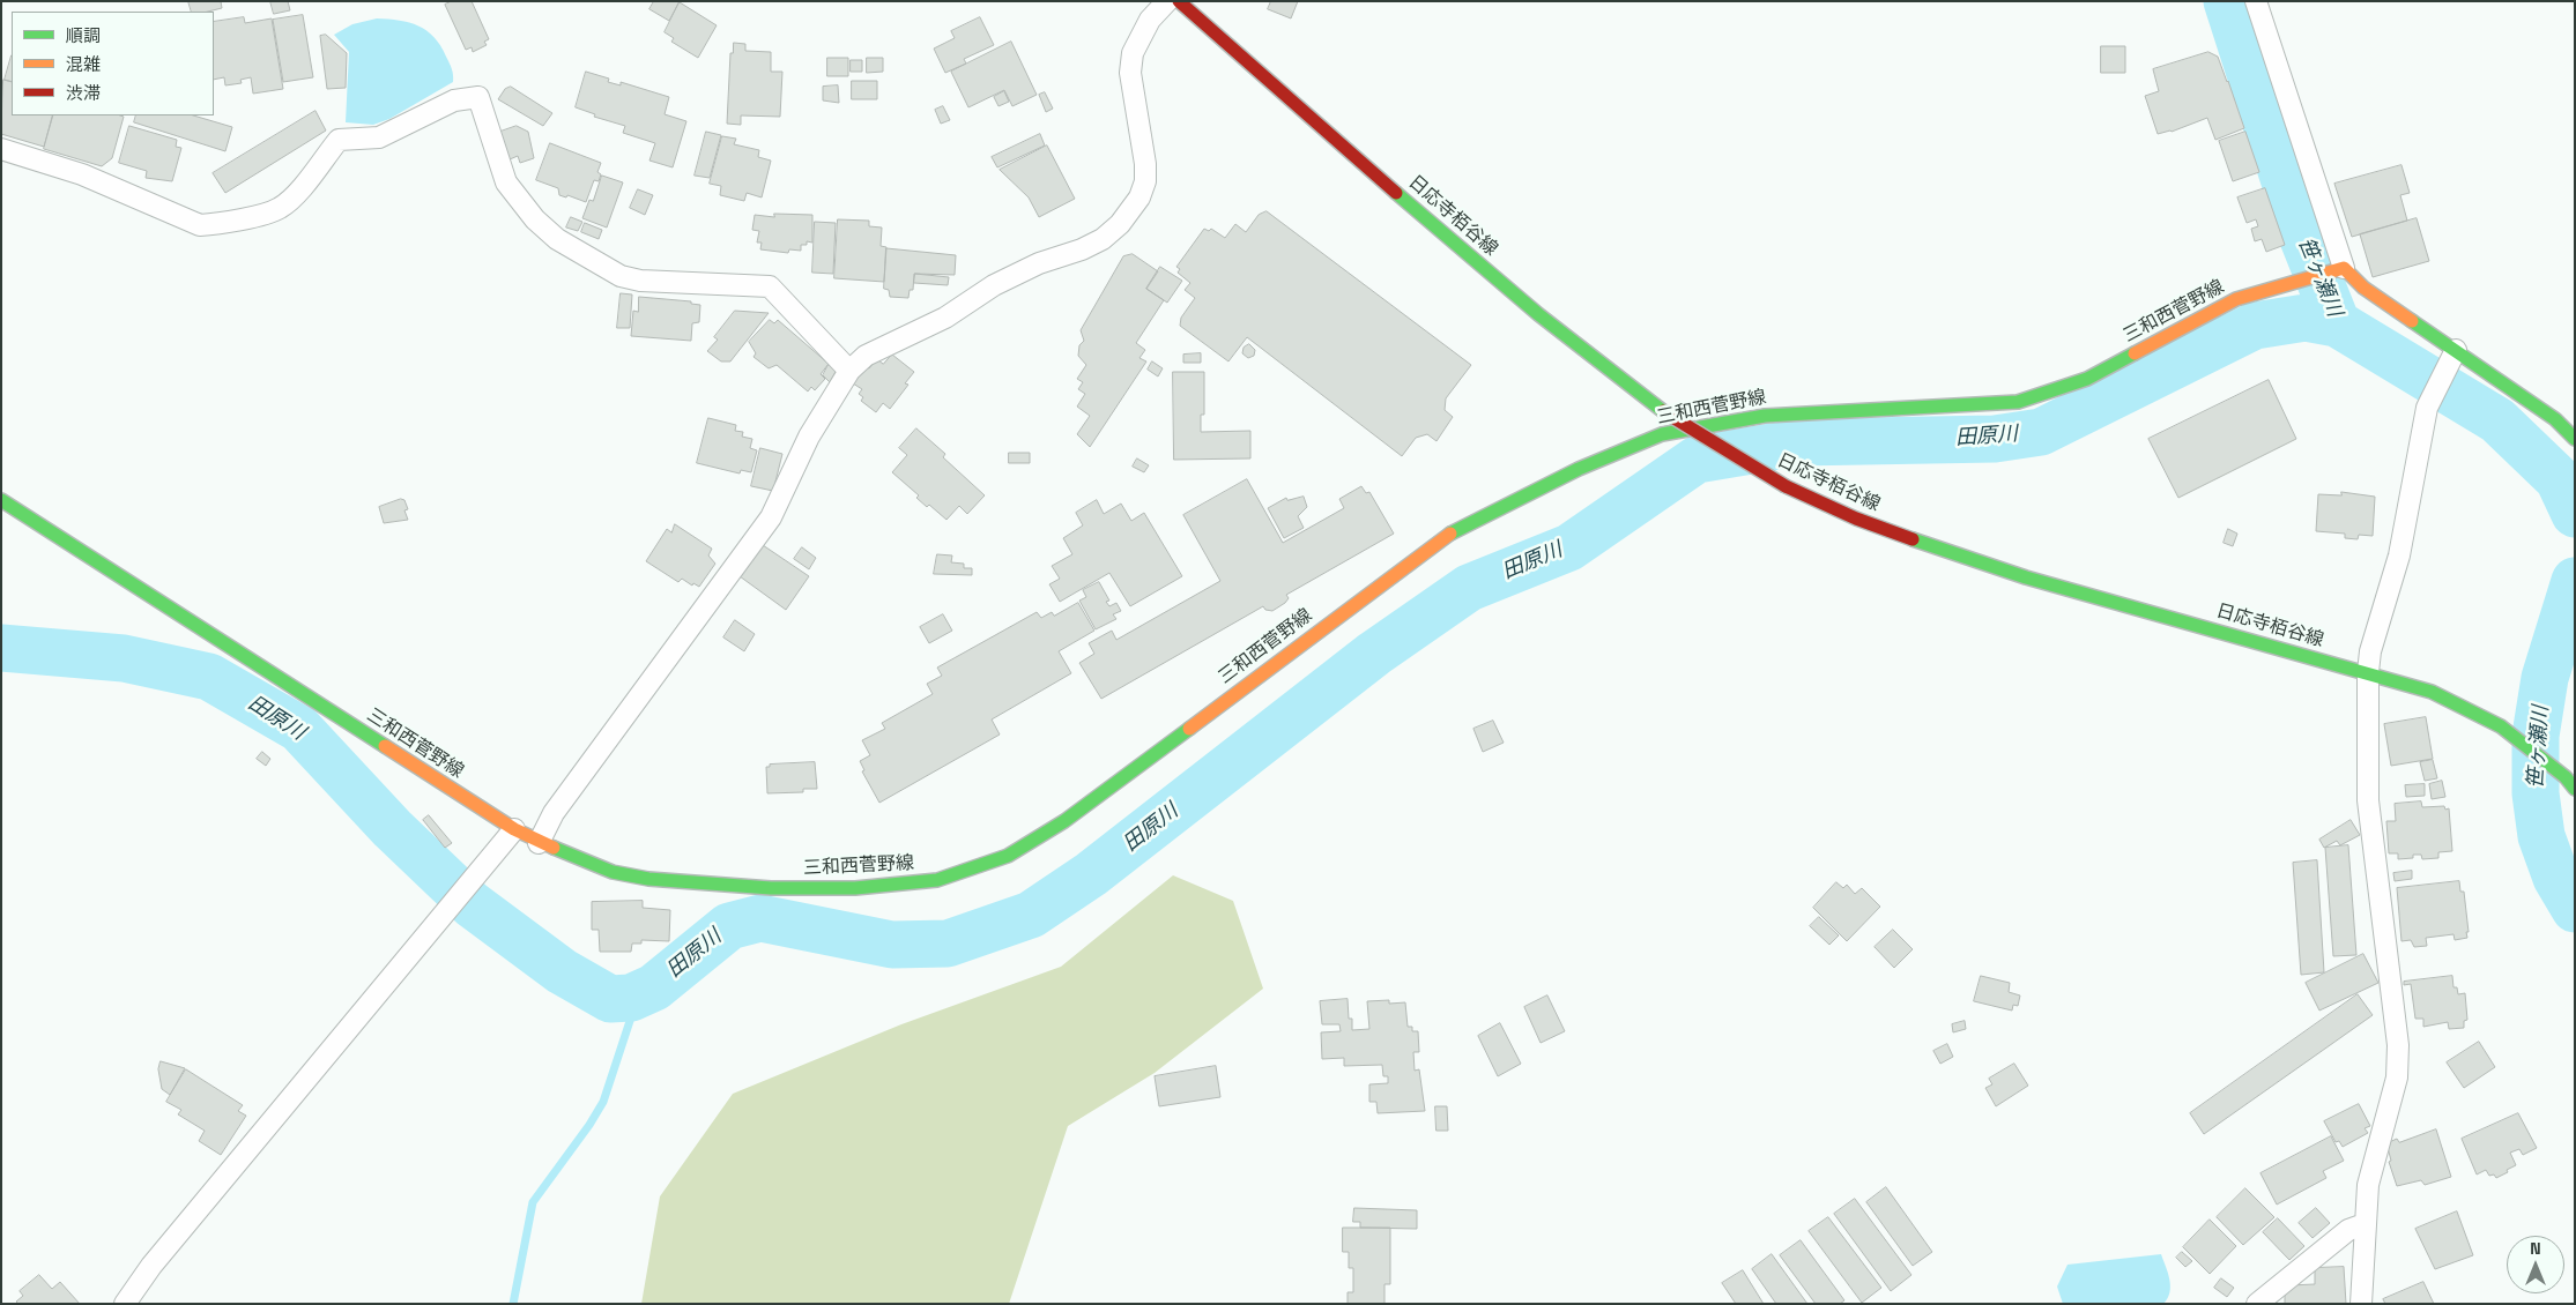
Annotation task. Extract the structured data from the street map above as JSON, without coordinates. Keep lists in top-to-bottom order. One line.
{"streets":{"main road":["日応寺栢谷線","三和西菅野線"]},"water":["笹ヶ瀬川","田原川"],"legend":["順調","混雑","渋滞"],"north":"top"}
